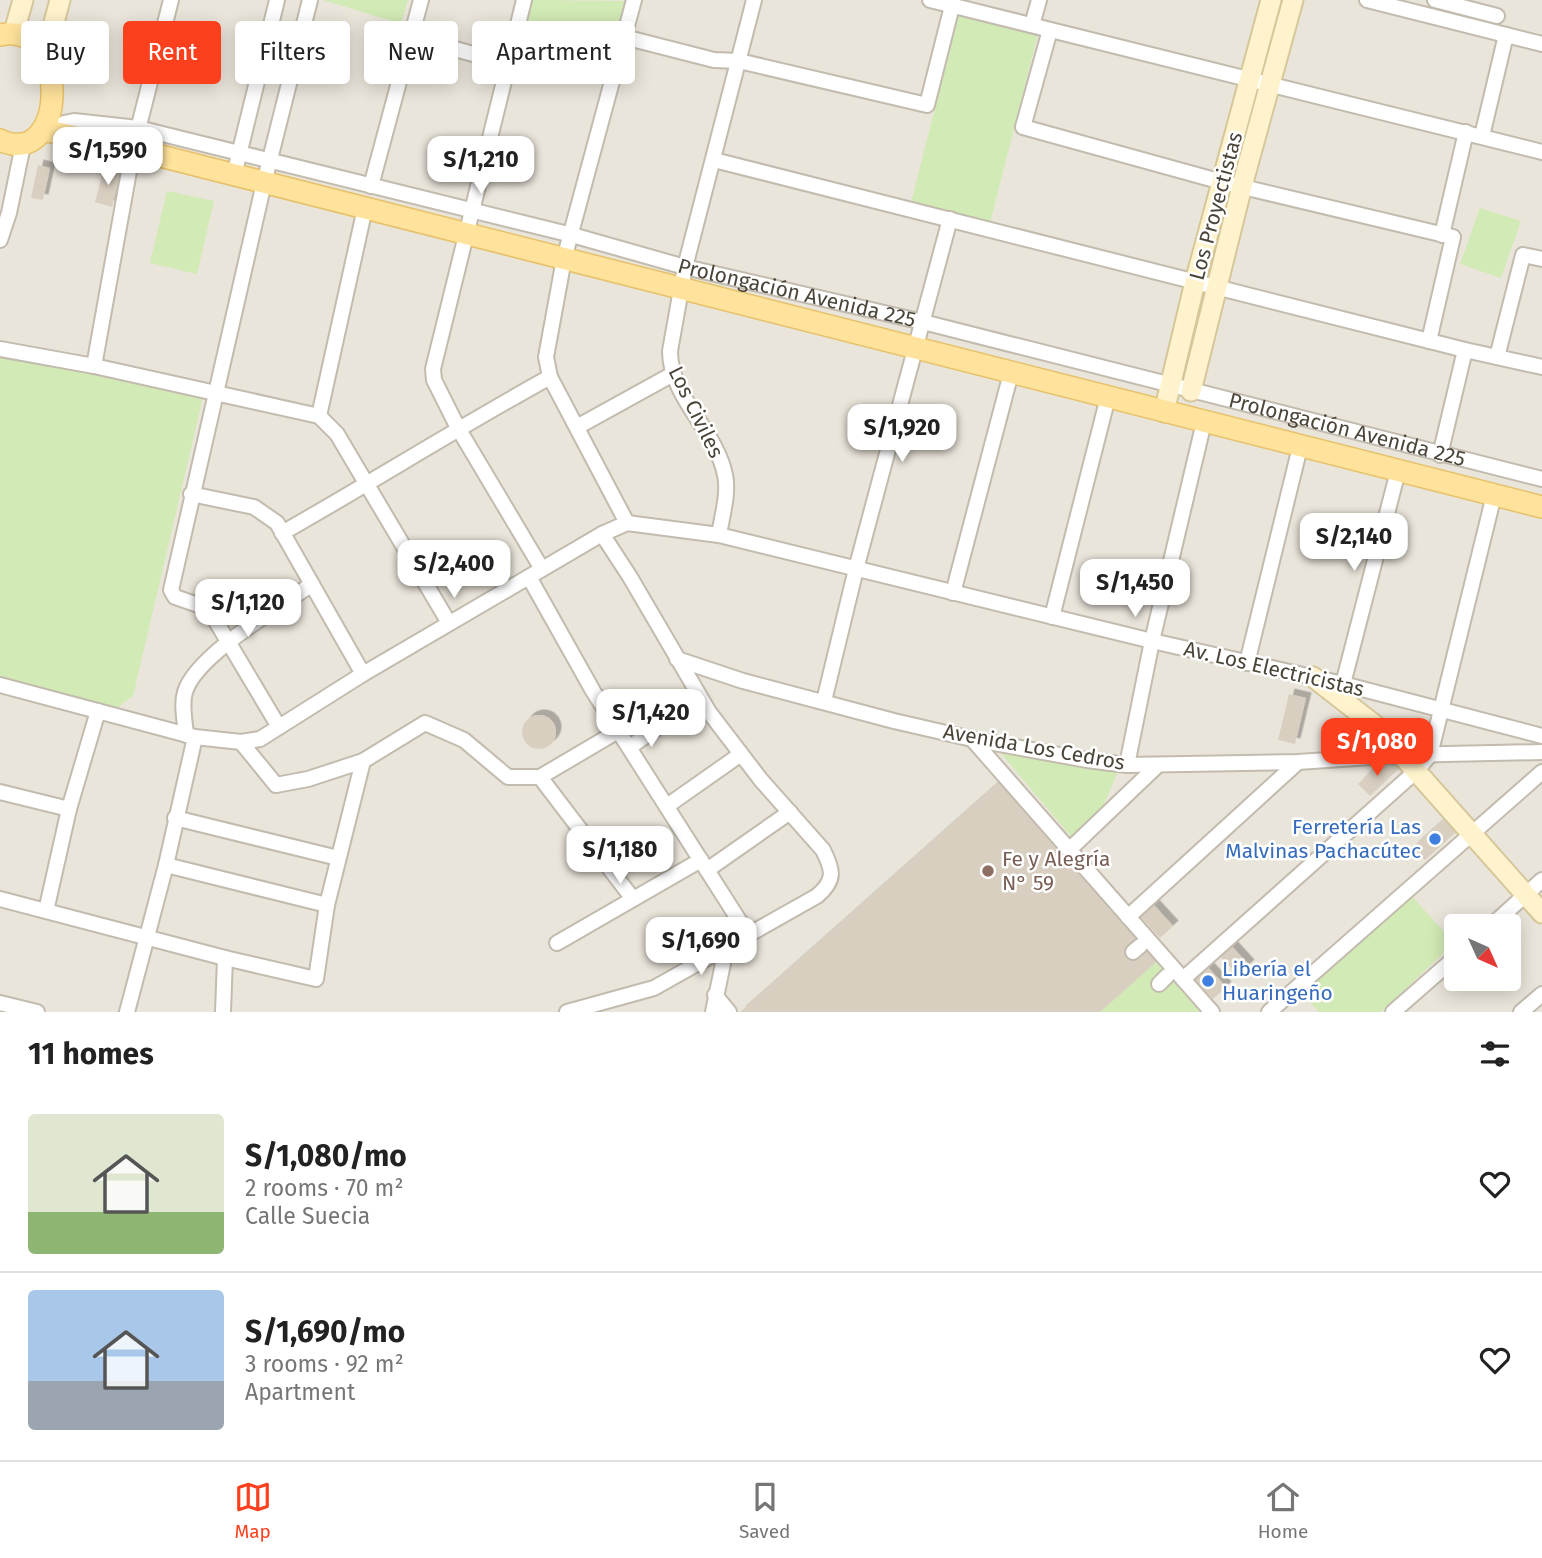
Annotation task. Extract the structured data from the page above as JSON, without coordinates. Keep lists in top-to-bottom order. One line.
{"streets":{"main road":["Prolongación Avenida 225"],"street":["Los Proyectistas","Los Civiles","Av. Los Electricistas","Avenida Los Cedros"]},"crossings":[["Los Proyectistas","Prolongación Avenida 225"],["Prolongación Avenida 225","Los Civiles"],["Los Civiles","Av. Los Electricistas"]],"places":["Ferretería Las Malvinas Pachacútec","Fe y Alegría N° 59","Libería el Huaringeño"],"north":"bottom right","page":{"chip":["Buy","Rent","Filters","New","Apartment"],"price":["S/1,590","S/1,210","S/1,920","S/2,140","S/2,400","S/1,450","S/1,120","S/1,420","S/1,080","S/1,180","S/1,690"],"heading":"11 homes","list":[{"name":"S/1,080/mo","note":"2 rooms · 70 m² · Calle Suecia"},{"name":"S/1,690/mo","note":"3 rooms · 92 m² · Apartment"}],"tabs":["Map","Saved","Home"]}}
